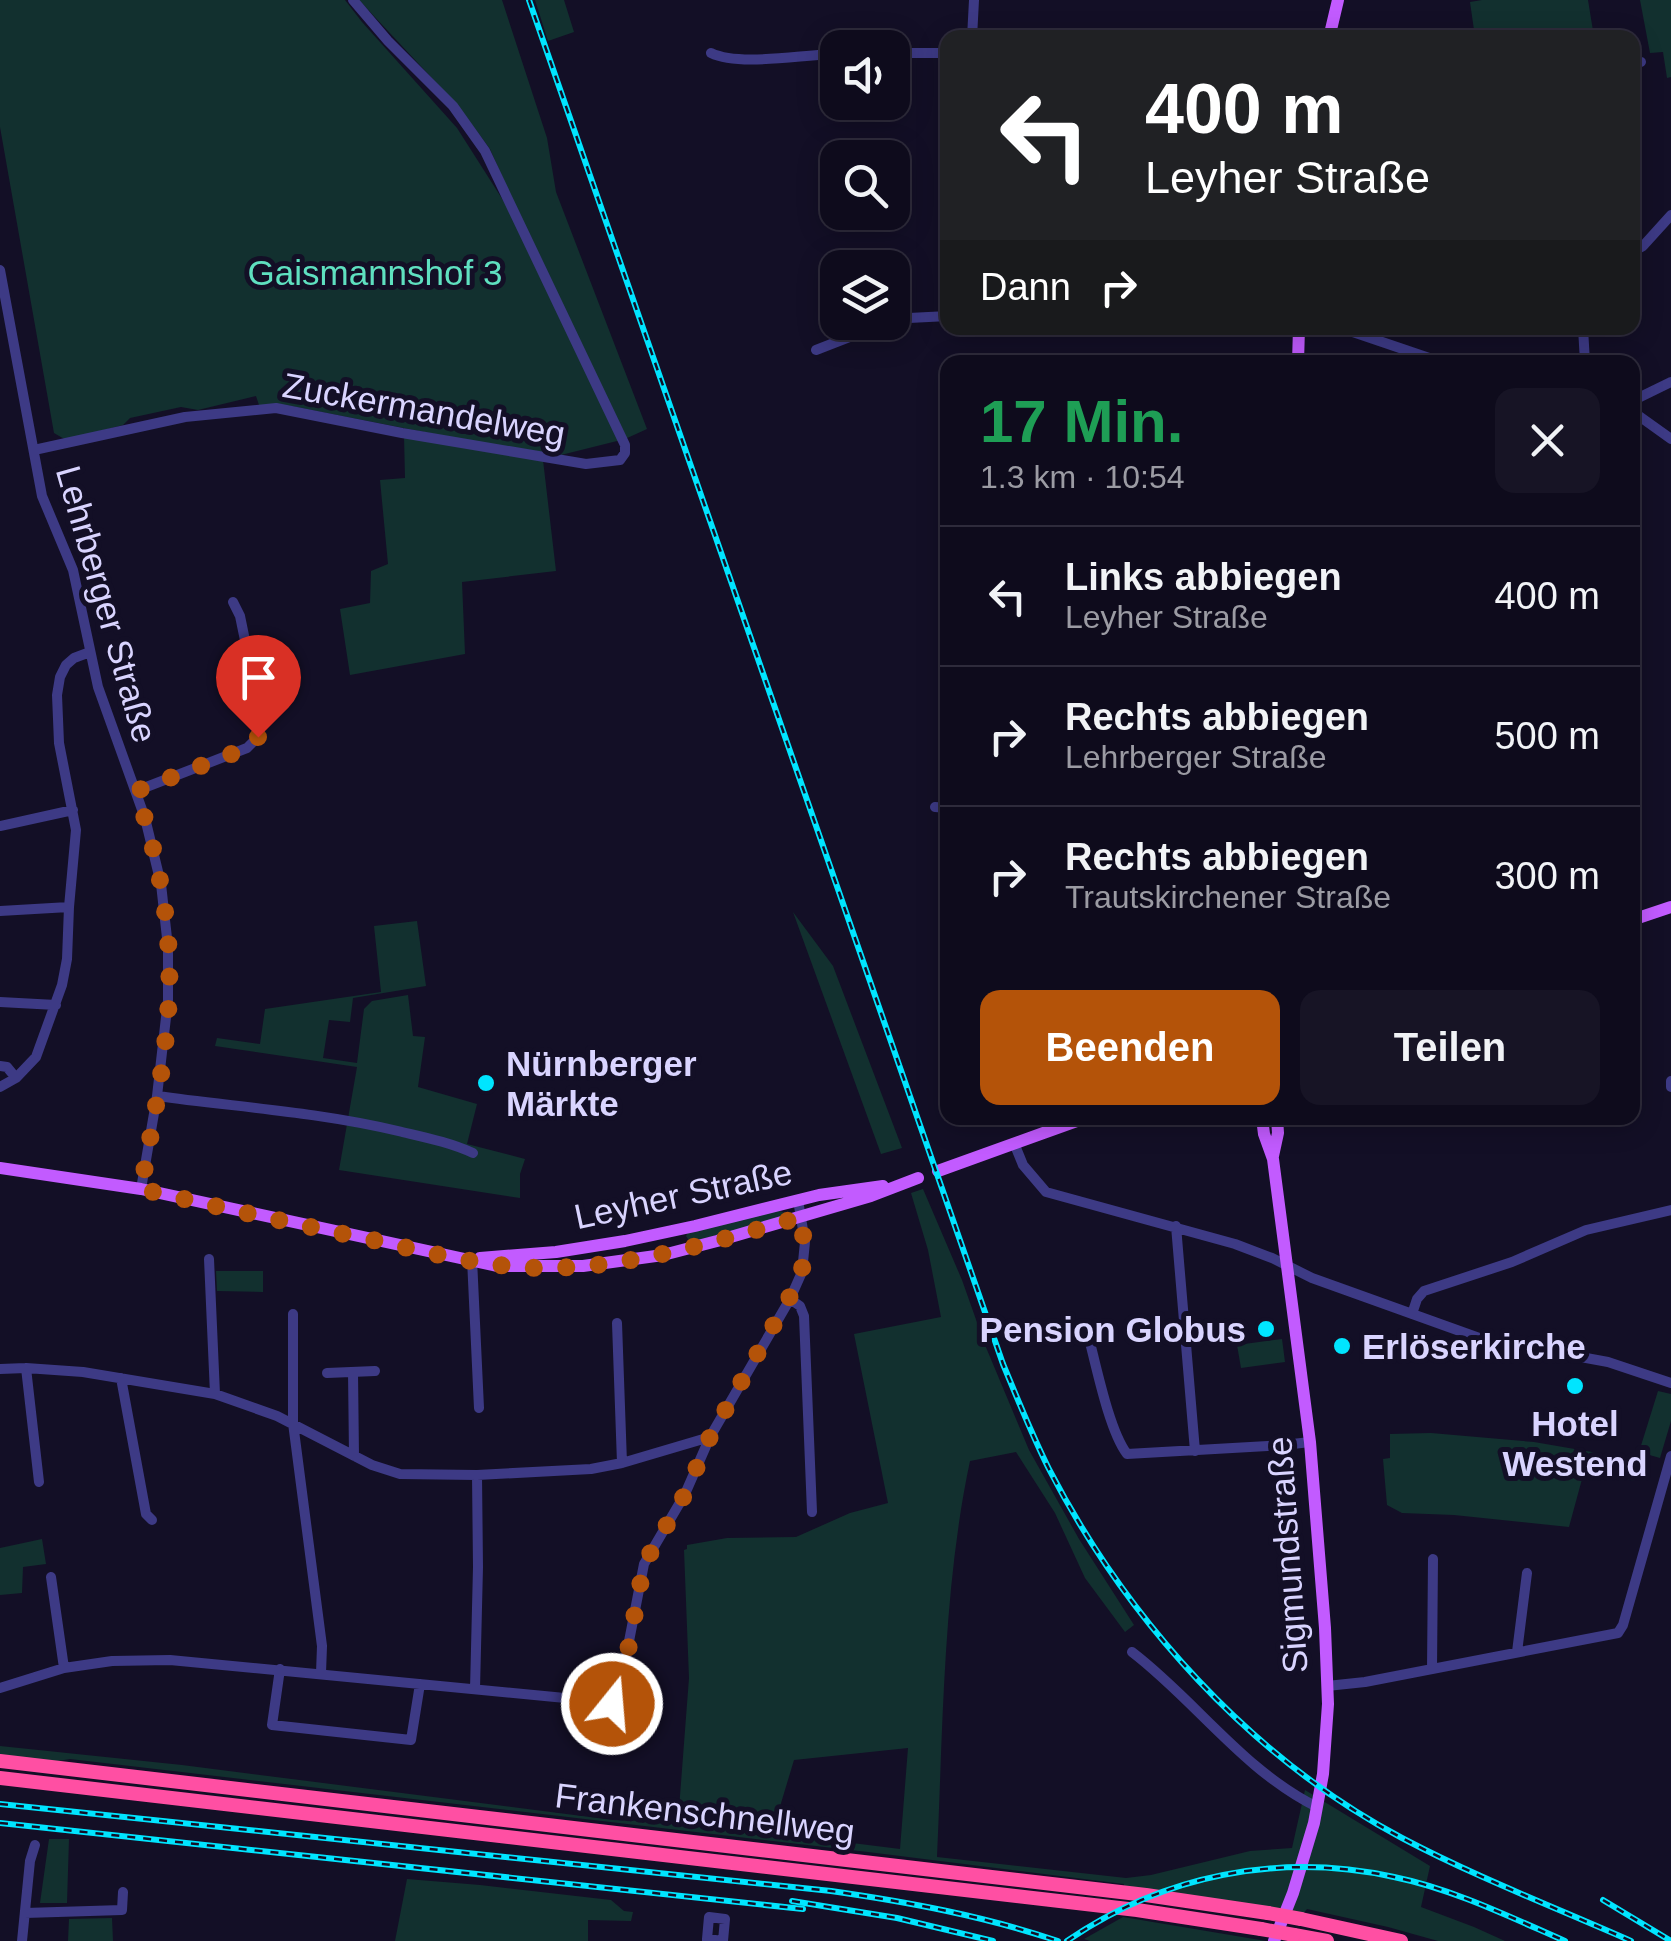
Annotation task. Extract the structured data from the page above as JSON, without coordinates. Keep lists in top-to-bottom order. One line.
{"streets":{"highway":["Frankenschnellweg"],"main road":["Leyher Straße","Sigmundstraße"],"street":["Zuckermandelweg","Lehrberger Straße"]},"crossings":[["Zuckermandelweg","Lehrberger Straße"],["Lehrberger Straße","Leyher Straße"]],"parks":["Gaismannshof 3"],"places":["Nürnberger Märkte","Pension Globus","Erlöserkirche","Hotel Westend"],"page":{"turn":["400 m","Leyher Straße"],"then":"Dann","heading":["17 Min.","1.3 km · 10:54"],"list":[{"name":"Links abbiegen","note":"Leyher Straße","value":"400 m"},{"name":"Rechts abbiegen","note":"Lehrberger Straße","value":"500 m"},{"name":"Rechts abbiegen","note":"Trautskirchener Straße","value":"300 m"}],"buttons":["Beenden","Teilen"]}}
